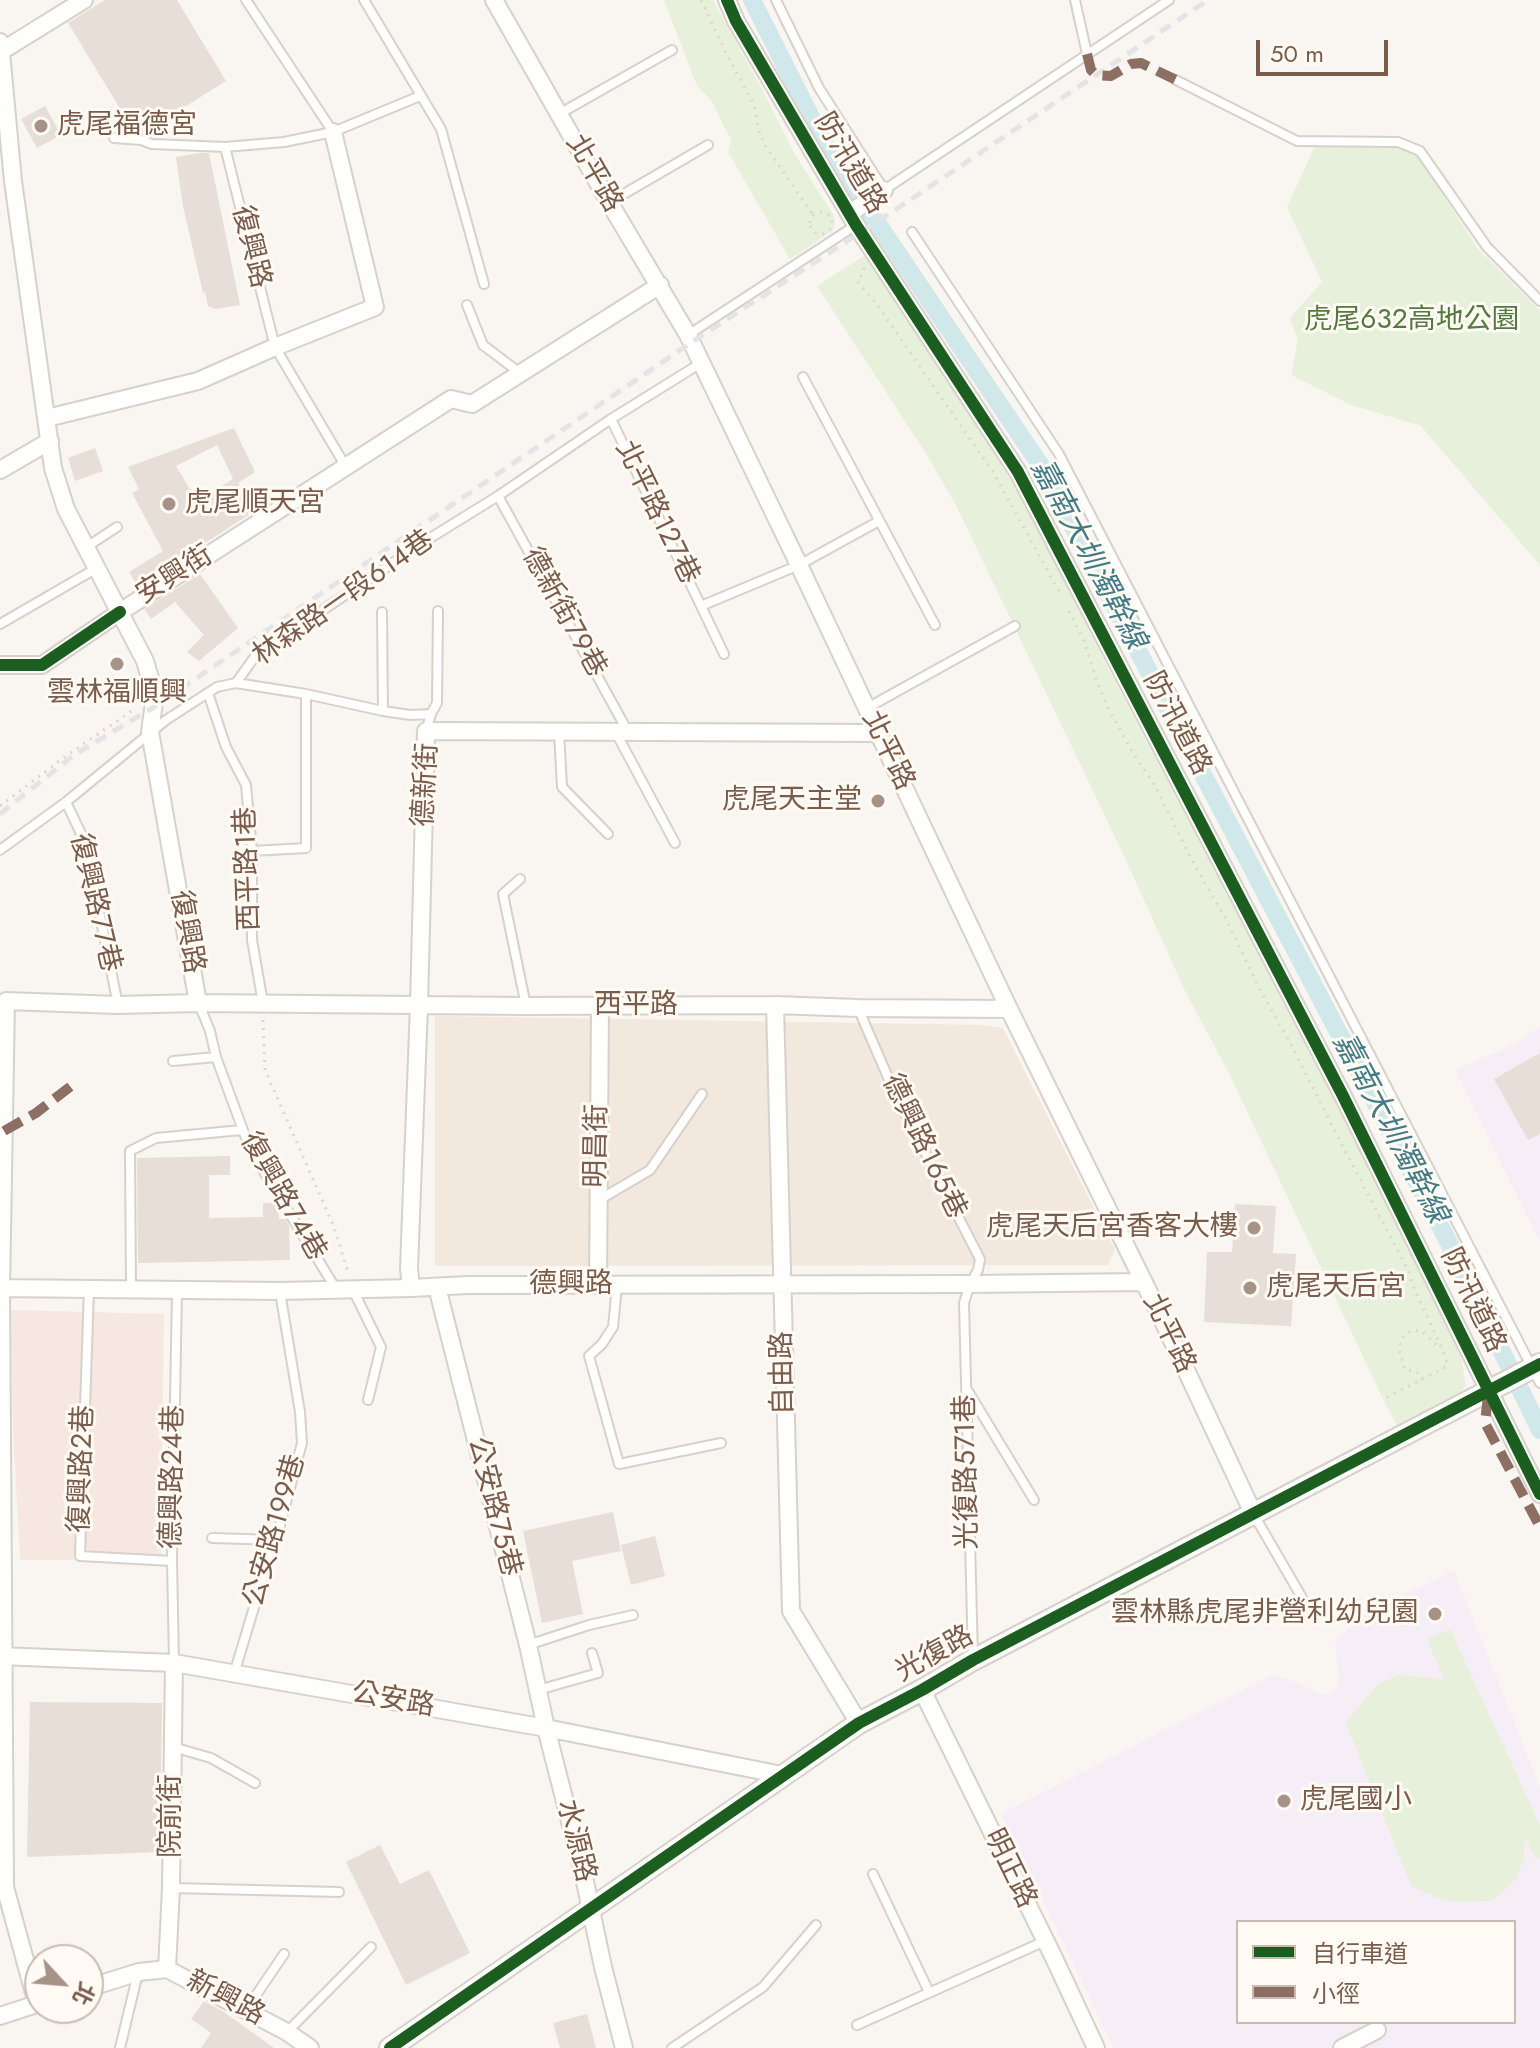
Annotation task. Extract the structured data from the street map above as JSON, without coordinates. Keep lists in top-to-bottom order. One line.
{"streets":{"street":["防汛道路","北平路","復興路","安興街","德新街","西平路","明昌街","德興路","自由路","公安路75巷","光復路","公安路","院前街","水源路","明正路","新興路"],"lane":["北平路127巷","林森路一段614巷","德新街79巷","西平路1巷","復興路77巷","德興路165巷","復興路74巷","復興路2巷","光復路571巷","德興路24巷","公安路199巷"]},"crossings":[["防汛道路","光復路"],["北平路","北平路127巷"],["北平路","安興街"],["北平路","林森路一段614巷"],["北平路","德新街"],["北平路","西平路"],["北平路","德興路"],["北平路","光復路"],["復興路","安興街"],["復興路","林森路一段614巷"],["復興路","復興路77巷"],["復興路","西平路"],["復興路","復興路74巷"],["復興路","德興路"],["復興路","公安路"],["北平路127巷","林森路一段614巷"],["林森路一段614巷","德新街79巷"],["林森路一段614巷","西平路1巷"],["林森路一段614巷","復興路77巷"],["德新街79巷","德新街"],["德新街","西平路"],["德新街","德興路"],["西平路1巷","西平路"],["西平路","明昌街"],["西平路","德興路165巷"],["西平路","復興路74巷"],["西平路","自由路"],["明昌街","德興路"],["德興路165巷","德興路"],["德興路165巷","光復路571巷"],["復興路74巷","德興路"],["德興路","自由路"],["德興路","復興路2巷"],["德興路","光復路571巷"],["德興路","德興路24巷"],["德興路","公安路75巷"],["德興路","公安路199巷"],["自由路","光復路"],["復興路2巷","德興路24巷"],["光復路571巷","光復路"],["德興路24巷","公安路"],["德興路24巷","院前街"],["公安路75巷","公安路"],["公安路75巷","水源路"],["公安路199巷","公安路"],["光復路","公安路"],["光復路","水源路"],["光復路","明正路"],["公安路","院前街"],["公安路","水源路"],["院前街","新興路"]],"water":["嘉南大圳濁幹線"],"parks":["虎尾632高地公園"],"places":["虎尾福德宮","虎尾順天宮","雲林福順興","虎尾天主堂","虎尾天后宮香客大樓","虎尾天后宮","雲林縣虎尾非營利幼兒園","虎尾國小"],"legend":["自行車道","小徑"],"scale_bar":"50 m","north":"bottom right"}
